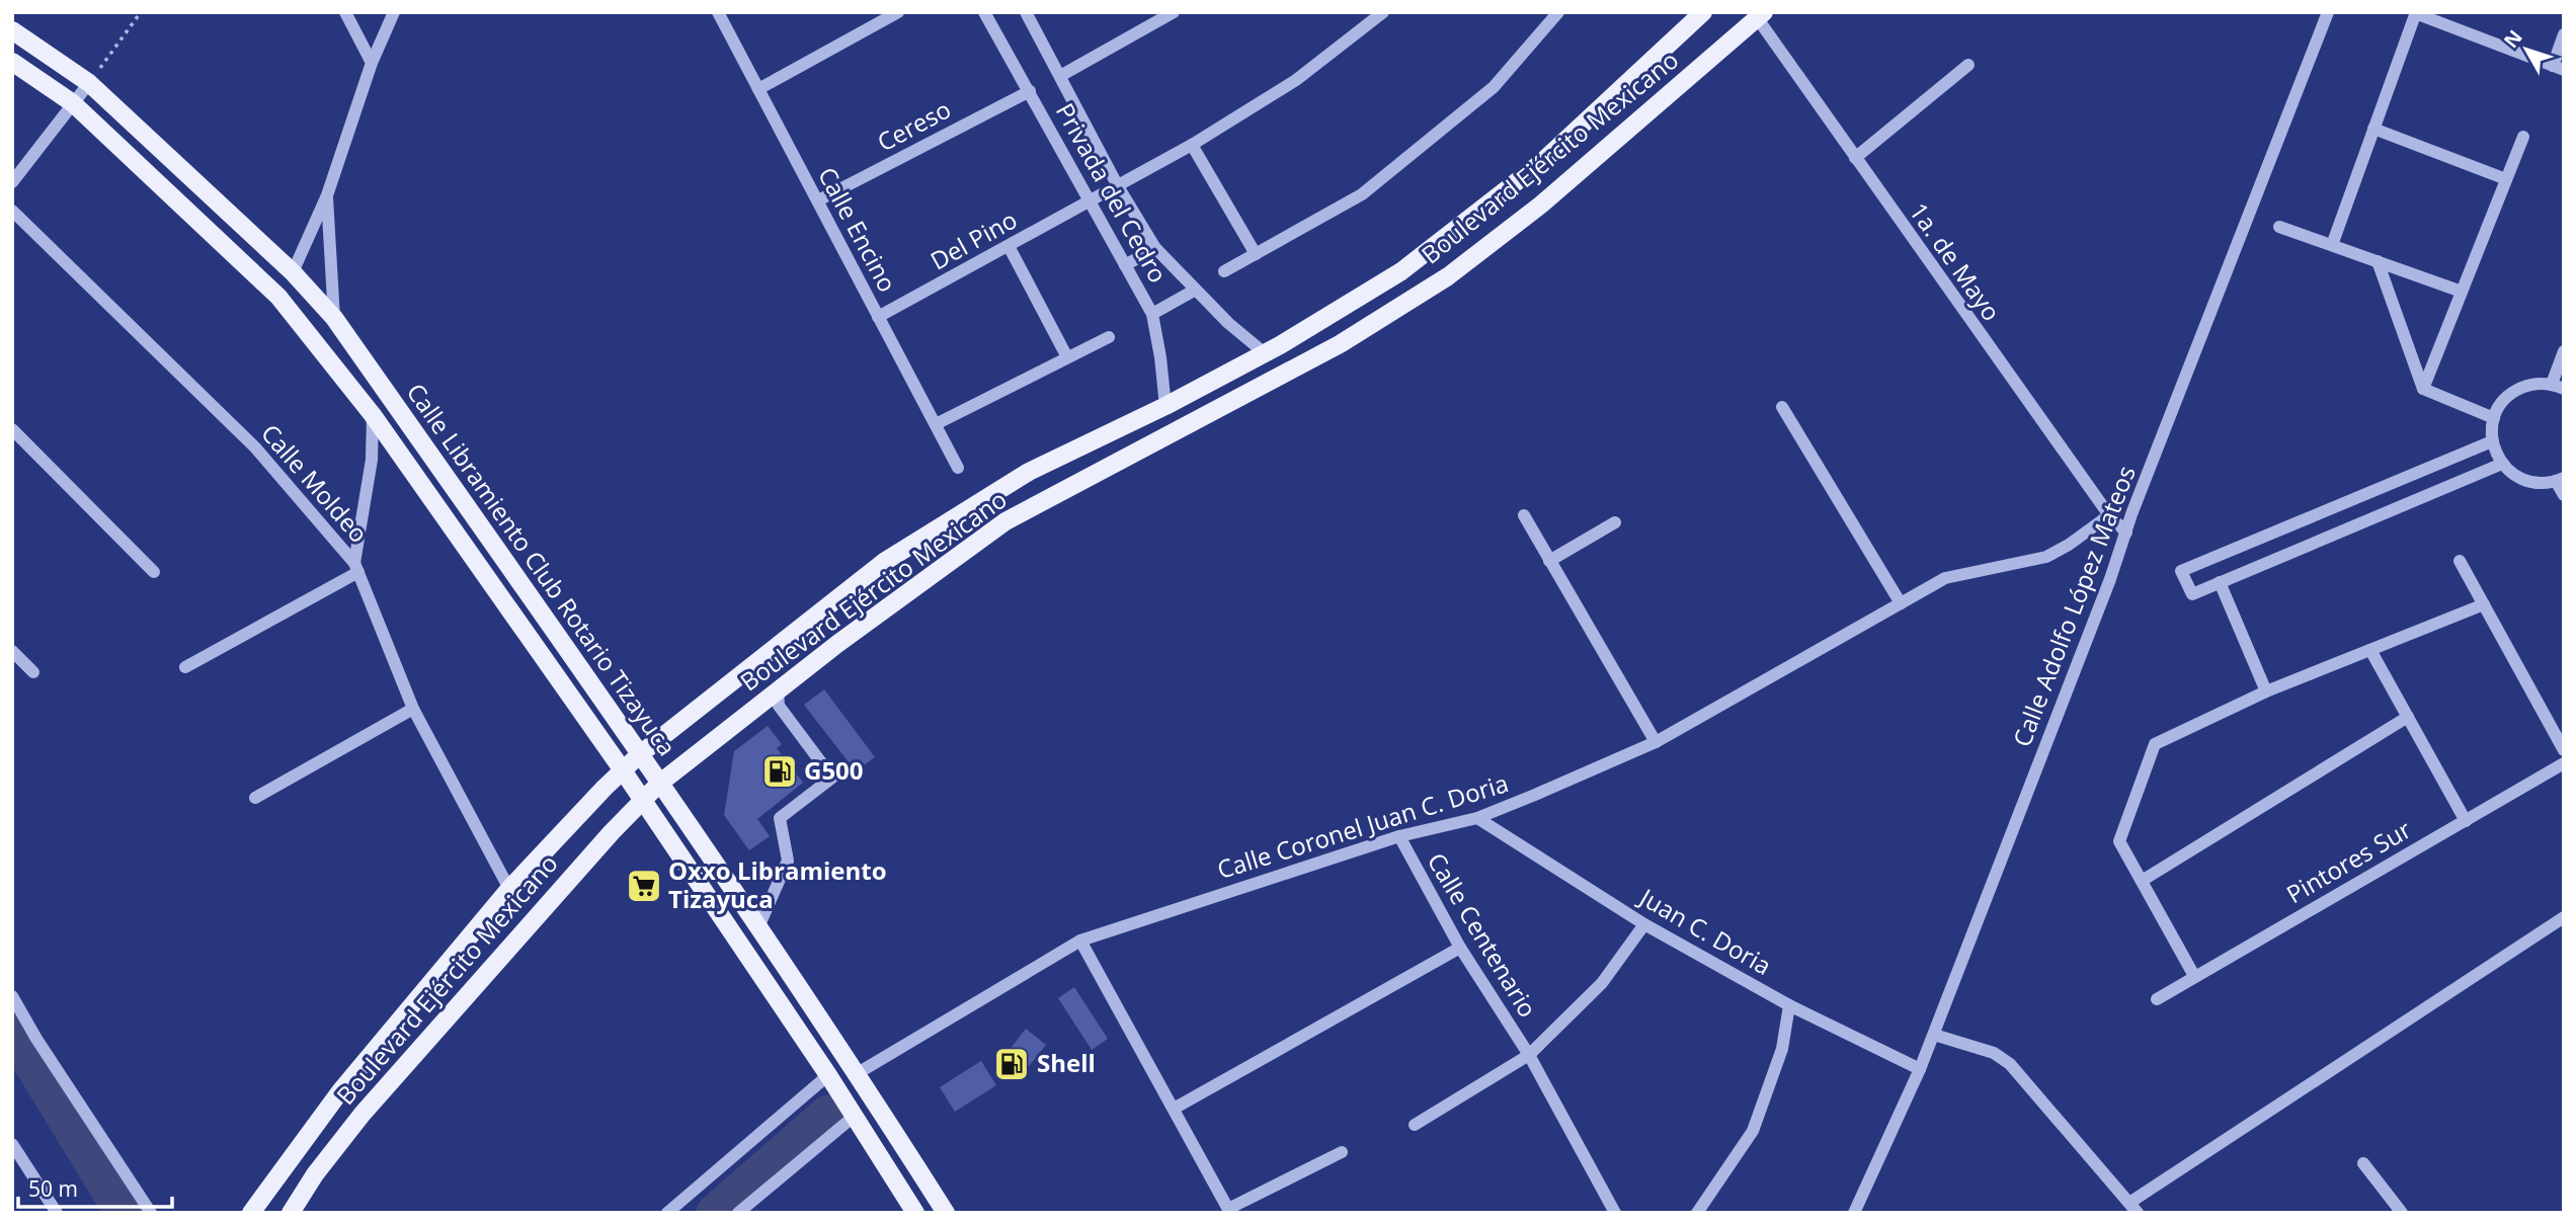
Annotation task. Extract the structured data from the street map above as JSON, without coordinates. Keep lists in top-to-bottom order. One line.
{"streets":{"main road":["Boulevard Ejército Mexicano","Calle Libramiento Club Rotario Tizayuca"],"street":["Cereso","Privada del Cedro","Calle Encino","Del Pino","1a. de Mayo","Calle Moldeo","Calle Adolfo López Mateos","Calle Coronel Juan C. Doria","Pintores Sur","Juan C. Doria","Calle Centenario"]},"crossings":[["Cereso","Privada del Cedro"],["Cereso","Calle Encino"],["Boulevard Ejército Mexicano","Privada del Cedro"],["Boulevard Ejército Mexicano","1a. de Mayo"],["Boulevard Ejército Mexicano","Calle Moldeo"],["Boulevard Ejército Mexicano","Calle Libramiento Club Rotario Tizayuca"],["Privada del Cedro","Del Pino"],["Calle Encino","Del Pino"],["1a. de Mayo","Calle Adolfo López Mateos"],["1a. de Mayo","Calle Coronel Juan C. Doria"],["Calle Libramiento Club Rotario Tizayuca","Calle Coronel Juan C. Doria"],["Calle Adolfo López Mateos","Juan C. Doria"],["Calle Coronel Juan C. Doria","Juan C. Doria"],["Calle Coronel Juan C. Doria","Calle Centenario"],["Juan C. Doria","Calle Centenario"]],"places":{"fuel station":["G500","Shell"],"supermarket":["Oxxo Libramiento Tizayuca"]},"scale_bar":"50 m","north":"top left"}
